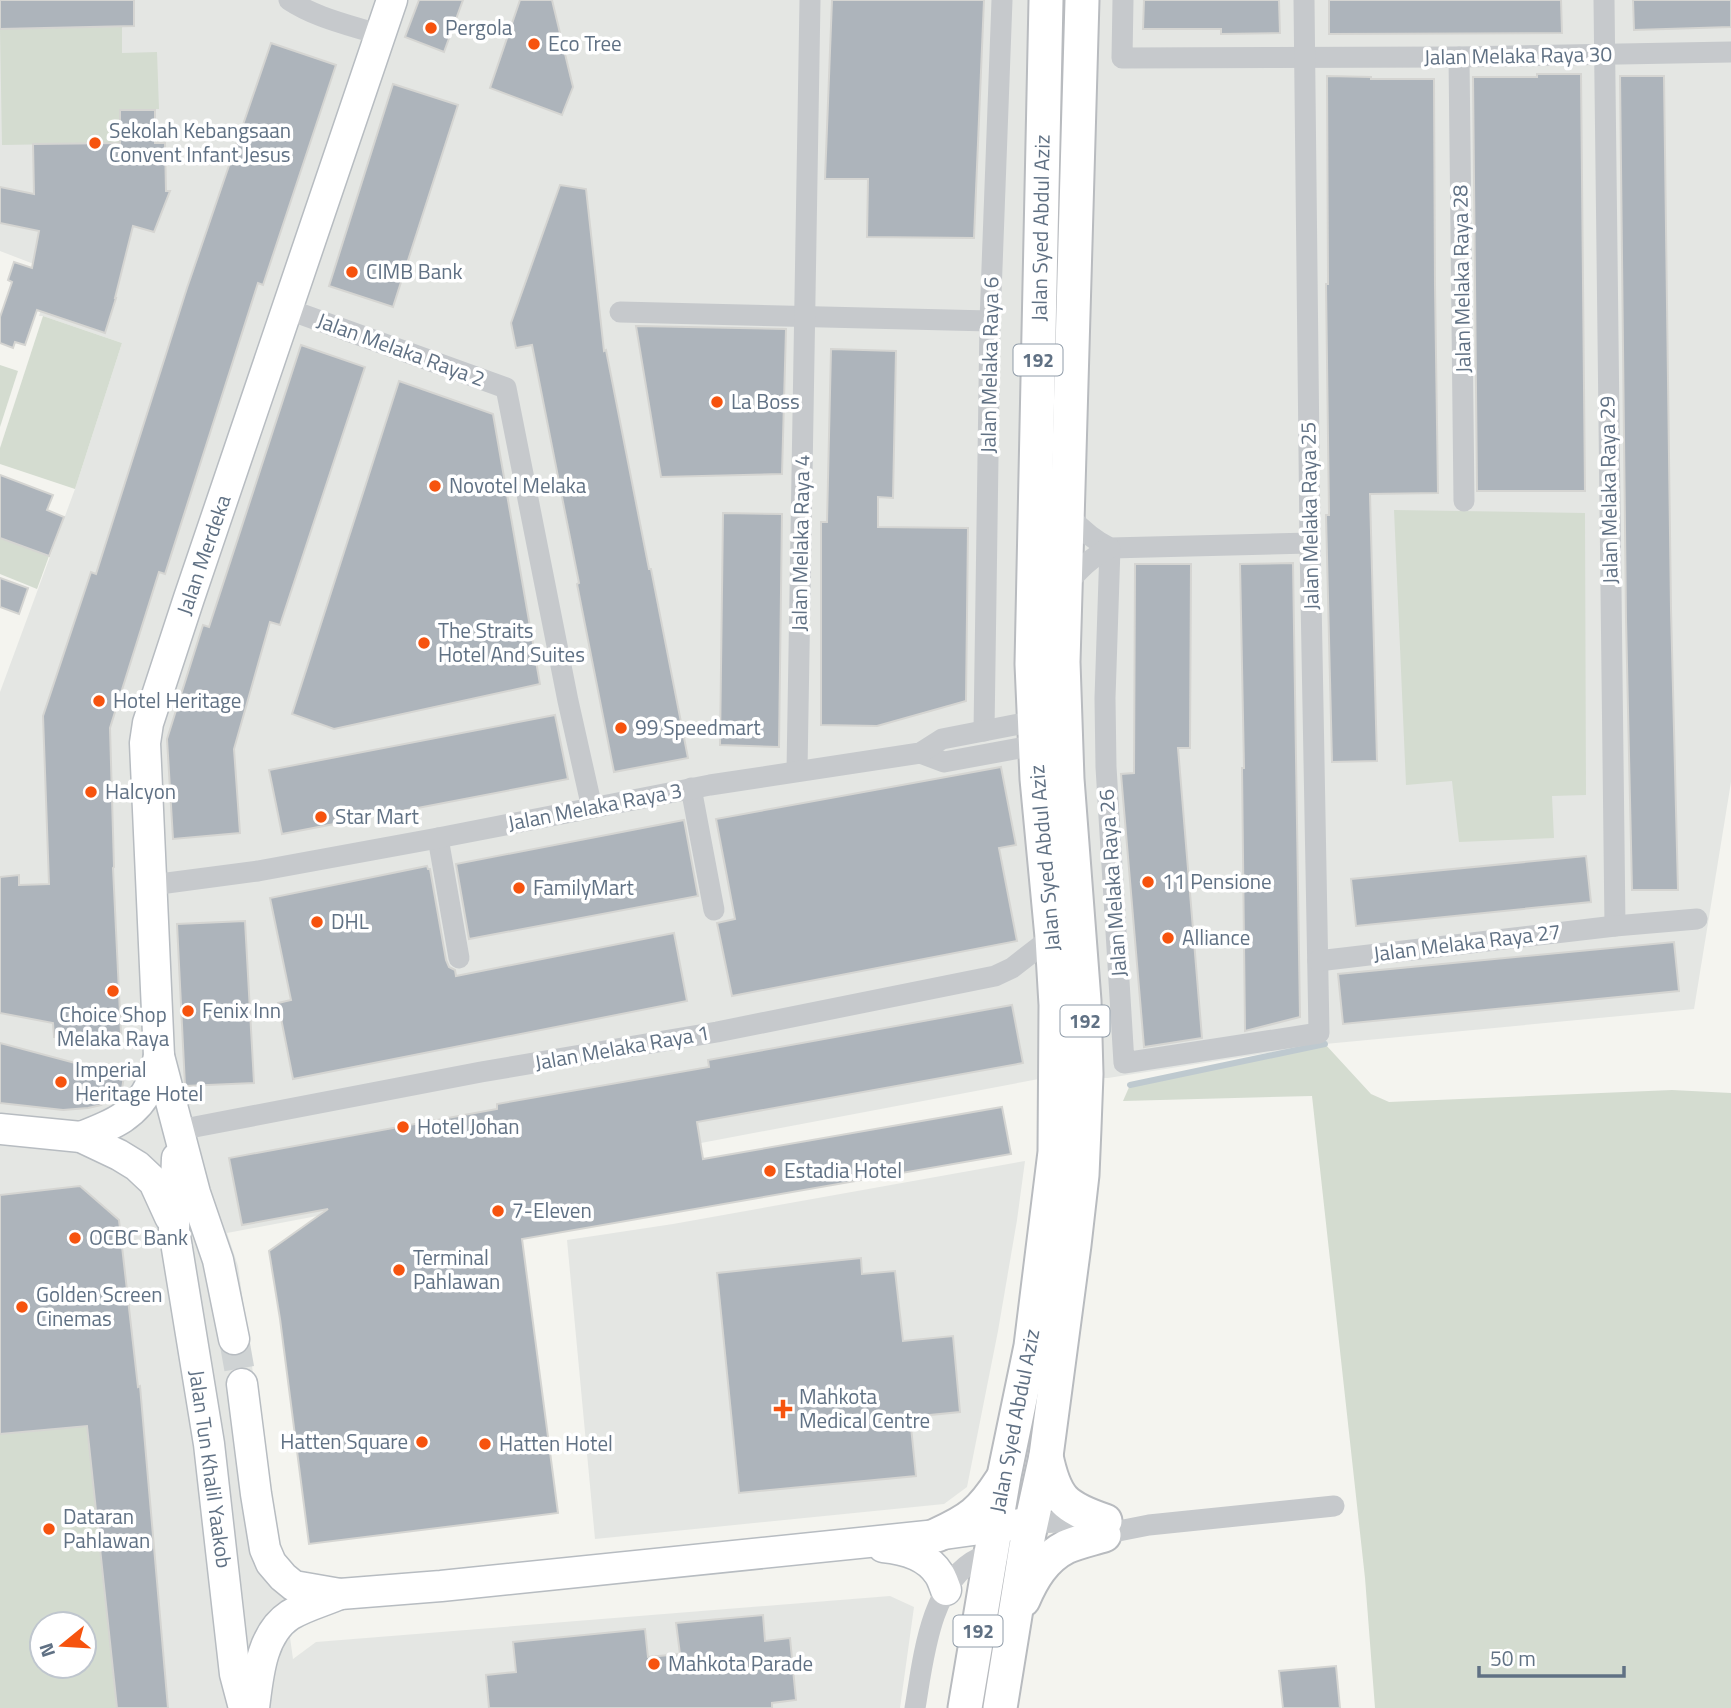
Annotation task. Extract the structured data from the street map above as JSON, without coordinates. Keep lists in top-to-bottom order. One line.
{"streets":{"main road":["Jalan Syed Abdul Aziz","192","Jalan Merdeka","Jalan Tun Khalil Yaakob"],"street":["Jalan Melaka Raya 30","Jalan Melaka Raya 28","Jalan Melaka Raya 2","Jalan Melaka Raya 6","Jalan Melaka Raya 29","Jalan Melaka Raya 25","Jalan Melaka Raya 4","Jalan Melaka Raya 3","Jalan Melaka Raya 26","Jalan Melaka Raya 27","Jalan Melaka Raya 1"]},"crossings":[["Jalan Melaka Raya 30","Jalan Melaka Raya 28"],["Jalan Melaka Raya 30","Jalan Melaka Raya 29"],["Jalan Melaka Raya 30","Jalan Melaka Raya 25"],["Jalan Syed Abdul Aziz","Jalan Melaka Raya 3"],["Jalan Syed Abdul Aziz","Jalan Melaka Raya 1"],["Jalan Melaka Raya 2","Jalan Merdeka"],["Jalan Melaka Raya 2","Jalan Melaka Raya 3"],["Jalan Melaka Raya 6","Jalan Melaka Raya 3"],["Jalan Melaka Raya 29","Jalan Melaka Raya 27"],["Jalan Melaka Raya 25","Jalan Melaka Raya 26"],["Jalan Melaka Raya 25","Jalan Melaka Raya 27"],["Jalan Melaka Raya 4","Jalan Melaka Raya 3"],["Jalan Merdeka","Jalan Melaka Raya 3"],["Jalan Merdeka","Jalan Melaka Raya 1"]],"places":{"other":["Pergola","Eco Tree","Sekolah Kebangsaan Convent Infant Jesus","CIMB Bank","La Boss","Novotel Melaka","The Straits Hotel And Suites","Hotel Heritage","99 Speedmart","Halcyon","Star Mart","11 Pensione","FamilyMart","DHL","Alliance","Choice Shop Melaka Raya","Fenix Inn","Imperial Heritage Hotel","Hotel Johan","Estadia Hotel","7-Eleven","OCBC Bank","Terminal Pahlawan","Golden Screen Cinemas","Hatten Square","Hatten Hotel","Dataran Pahlawan","Mahkota Parade"],"health":["Mahkota Medical Centre"]},"scale_bar":"50 m","north":"left"}
